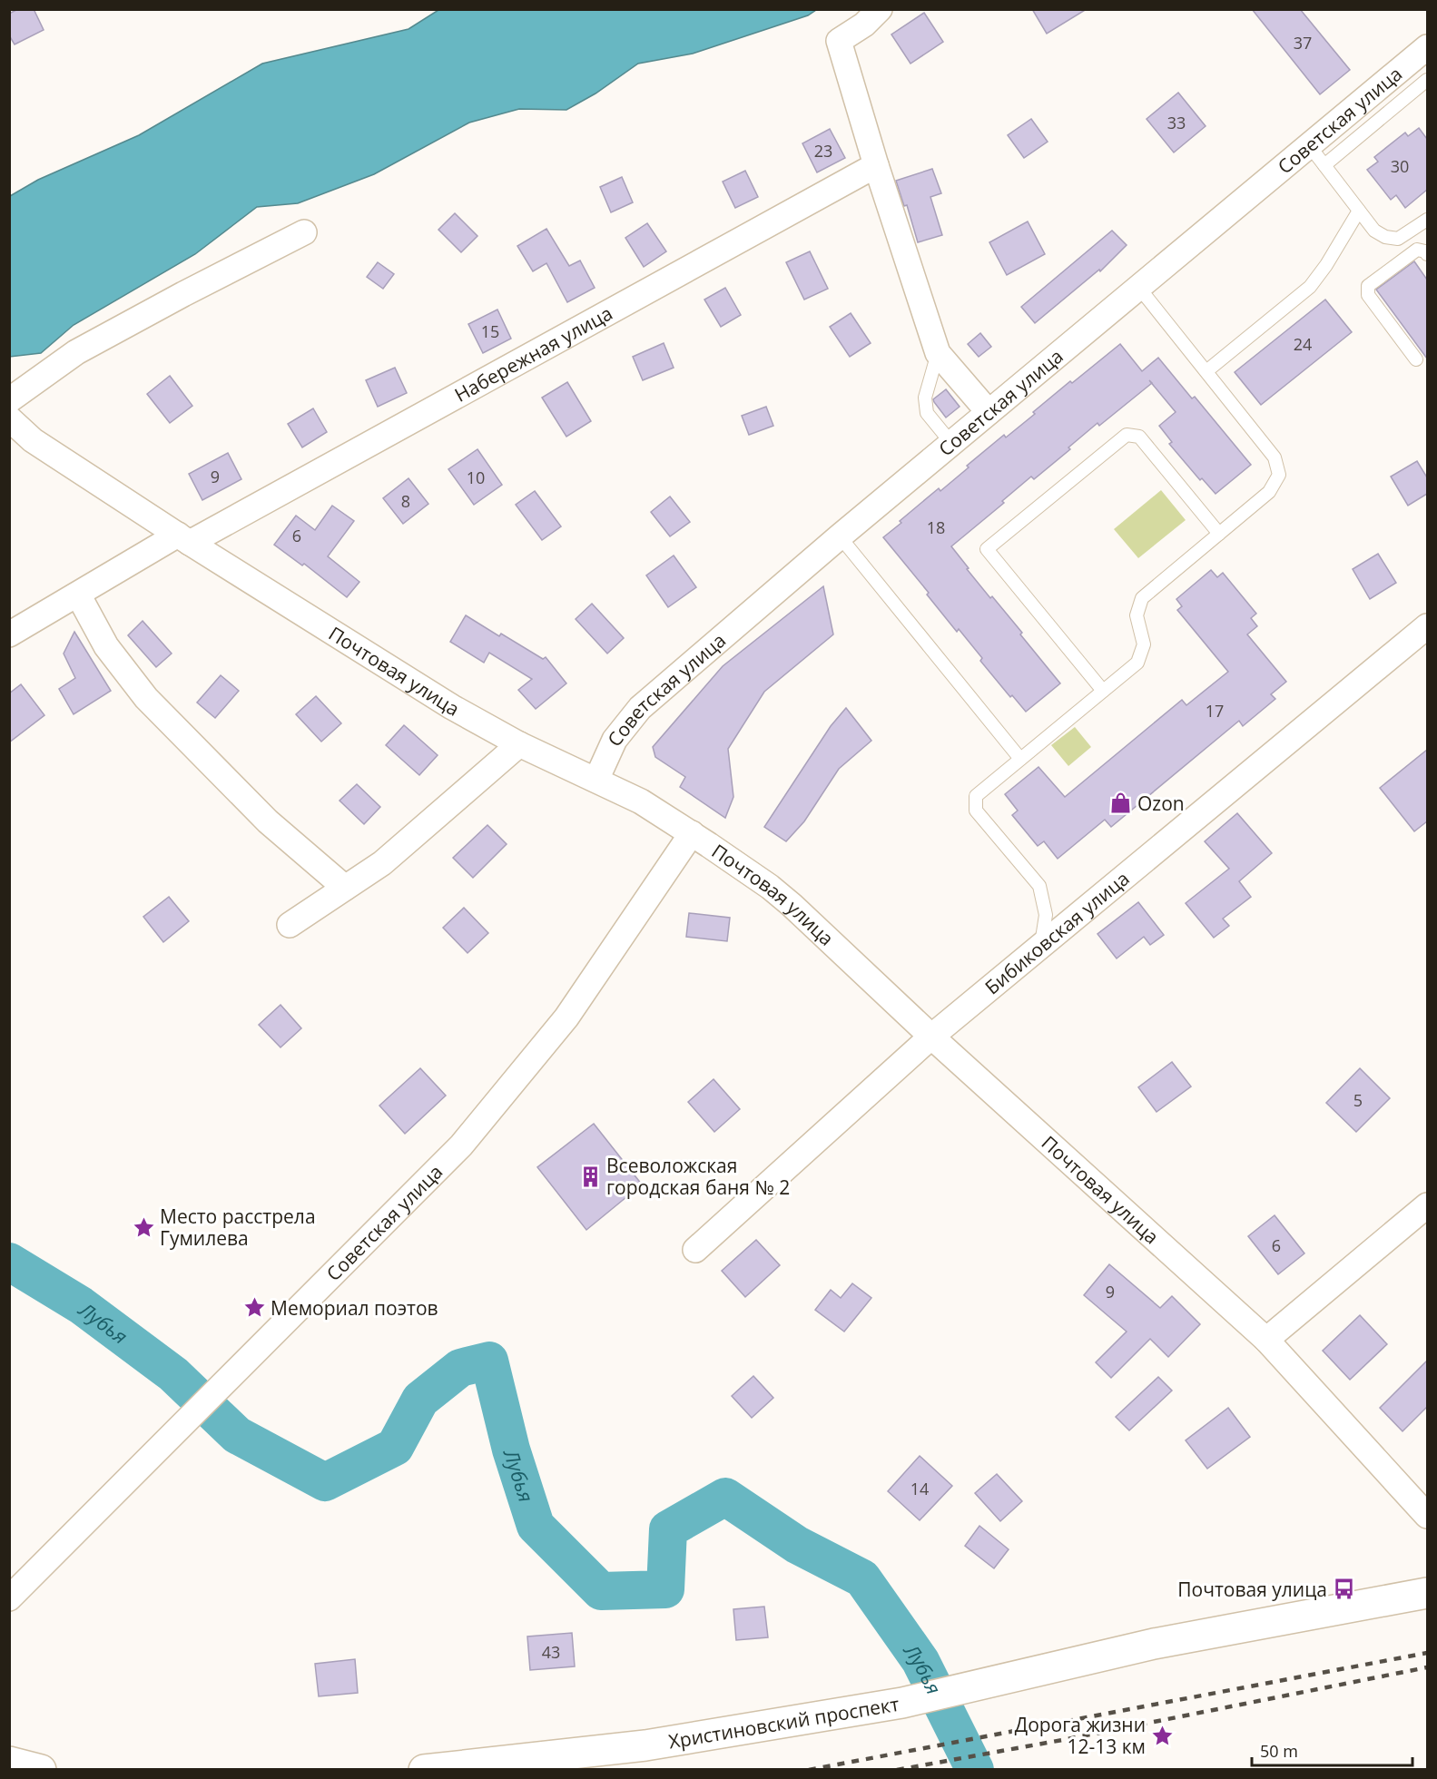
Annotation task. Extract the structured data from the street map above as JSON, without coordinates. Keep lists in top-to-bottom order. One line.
{"streets":{"street":["Советская улица","Набережная улица","Почтовая улица","Бибиковская улица","Христиновский проспект"]},"crossings":[["Советская улица","Почтовая улица"],["Набережная улица","Почтовая улица"],["Почтовая улица","Бибиковская улица"]],"water":["Лубья"],"places":{"shop":["Ozon"],"building":["Всеволожская городская баня № 2"],"place":["Место расстрела Гумилева","Мемориал поэтов","Дорога жизни 12-13 км"],"bus stop":["Почтовая улица"]},"house_numbers":["37","33","23","30","15","24","9","10","8","18","6","17","5","6","9","14","43"],"scale_bar":"50 m"}
